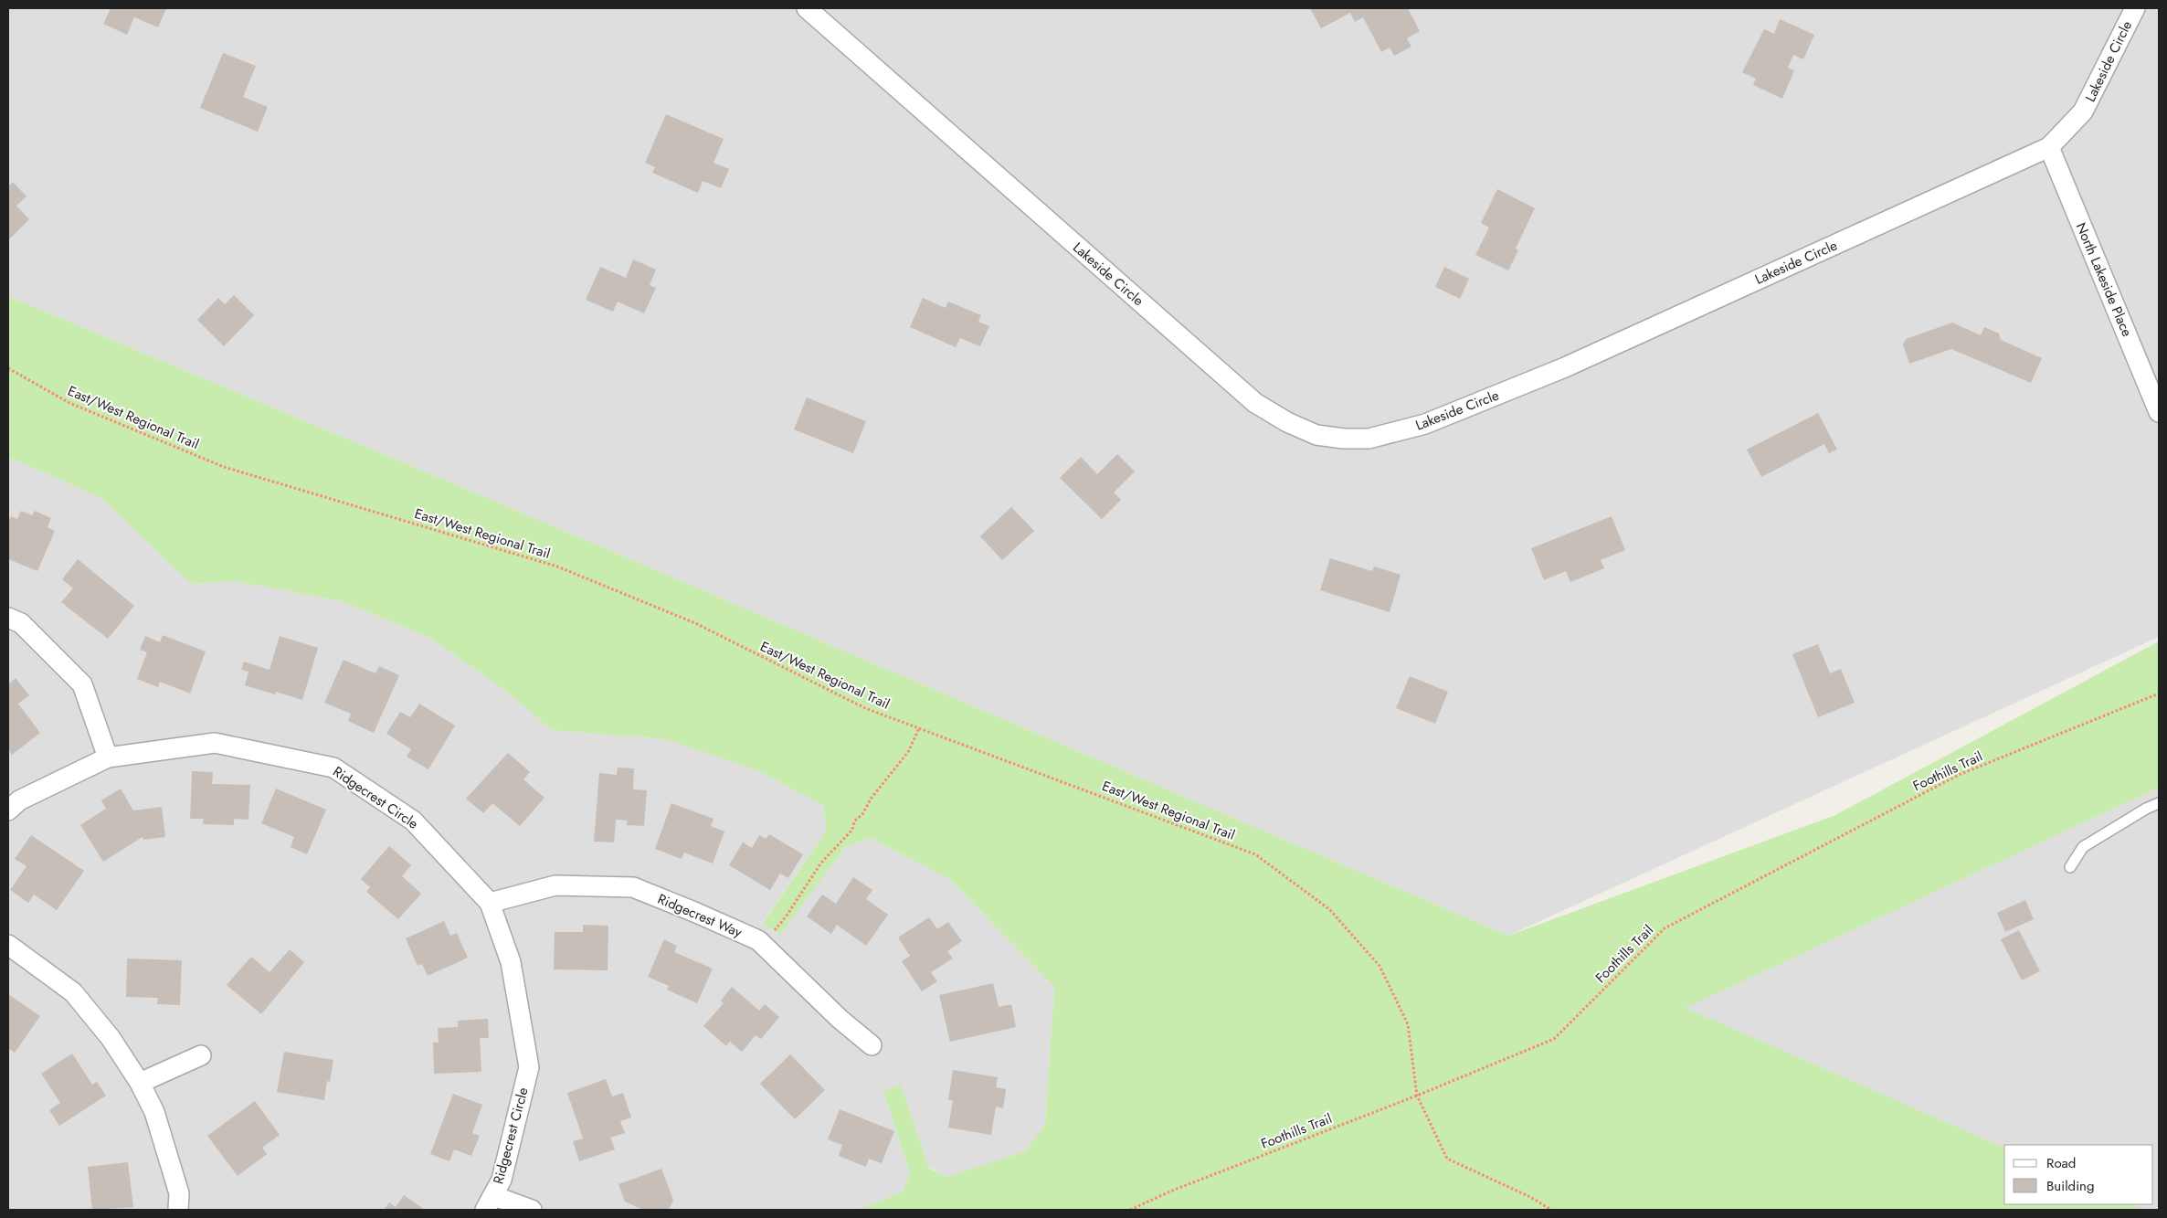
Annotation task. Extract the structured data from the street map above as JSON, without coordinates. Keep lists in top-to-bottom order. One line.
{"streets":{"street":["Lakeside Circle","North Lakeside Place","Ridgecrest Circle","Ridgecrest Way"],"path":["East/West Regional Trail","Foothills Trail"]},"crossings":[["Lakeside Circle","North Lakeside Place"],["East/West Regional Trail","Foothills Trail"],["Ridgecrest Circle","Ridgecrest Way"]],"legend":["Road","Building"]}
